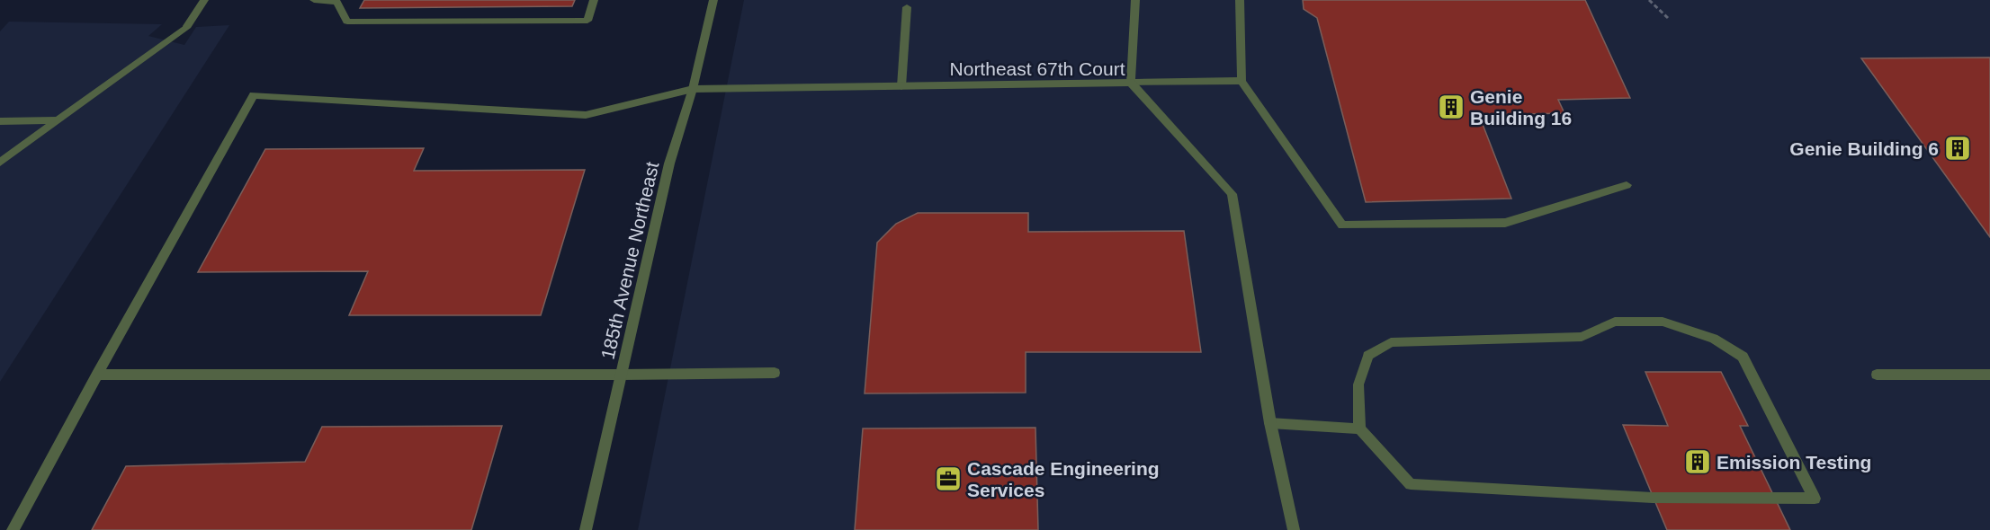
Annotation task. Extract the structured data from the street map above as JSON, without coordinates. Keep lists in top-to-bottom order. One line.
{"streets":{"street":["Northeast 67th Court","185th Avenue Northeast"]},"crossings":[["Northeast 67th Court","185th Avenue Northeast"]],"places":{"building":["Genie Building 16","Genie Building 6","Emission Testing"],"office":["Cascade Engineering Services"]}}
